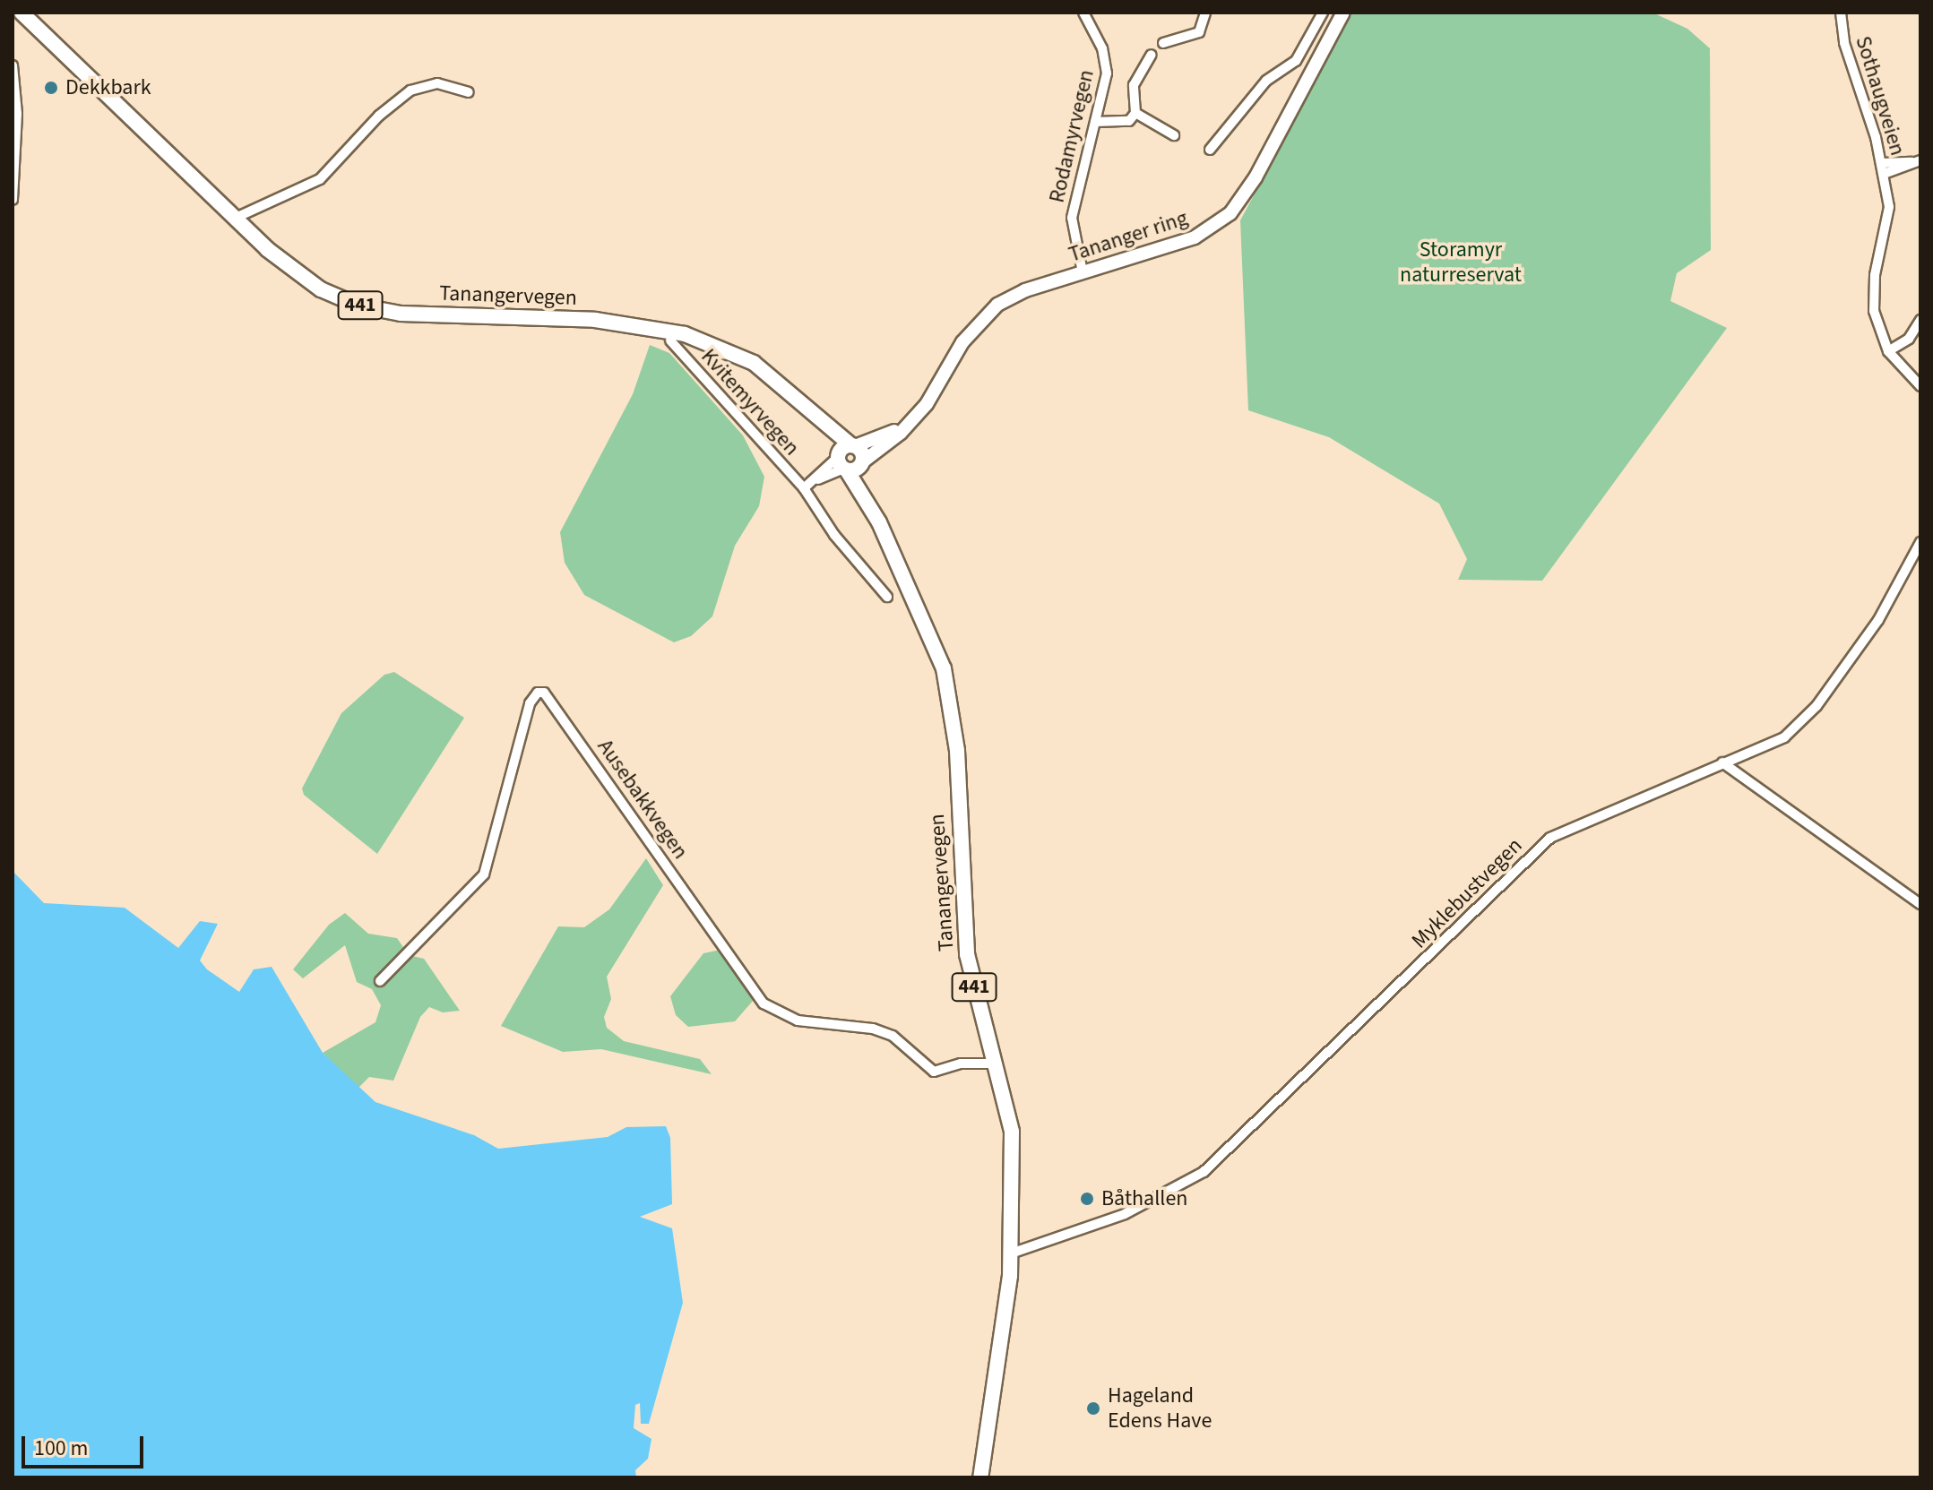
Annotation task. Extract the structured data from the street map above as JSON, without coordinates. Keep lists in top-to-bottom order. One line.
{"streets":{"main road":["Tananger ring","Tanangervegen","441"],"street":["Sothaugveien","Rodamyrvegen","Kvitemyrvegen","Ausebakkvegen","Myklebustvegen"]},"crossings":[["Rodamyrvegen","Tananger ring"],["Tananger ring","Tanangervegen"],["Tanangervegen","Ausebakkvegen"],["Tanangervegen","Myklebustvegen"]],"parks":["Storamyr naturreservat"],"places":["Dekkbark","Båthallen","Hageland Edens Have"],"scale_bar":"100 m"}
